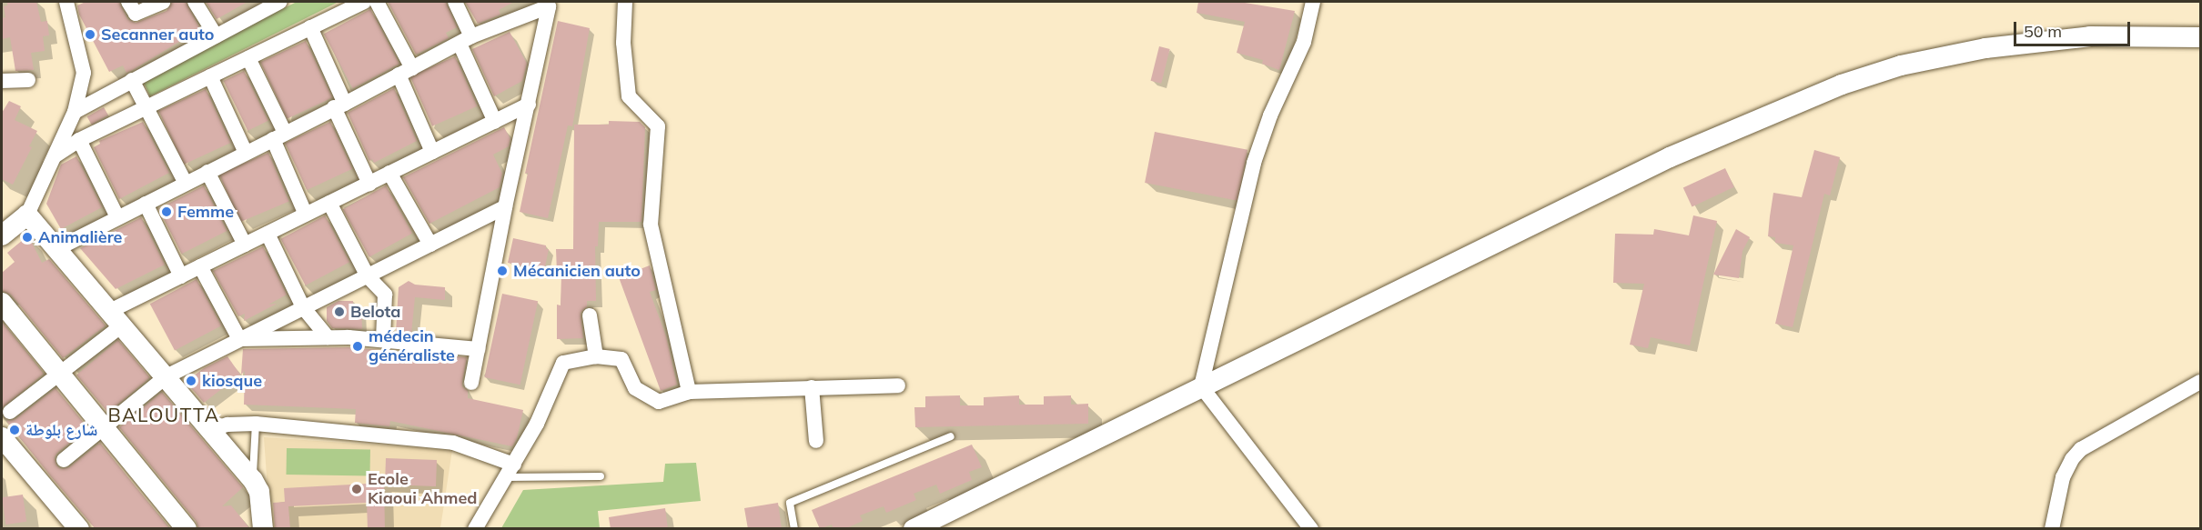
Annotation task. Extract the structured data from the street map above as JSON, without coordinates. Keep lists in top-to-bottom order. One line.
{"districts":["BALOUTTA"],"places":["Secanner auto","Femme","Animalière","Mécanicien auto","Belota","médecin généraliste","kiosque","شارع بلوطة","Ecole Kiaoui Ahmed"],"scale_bar":"50 m"}
